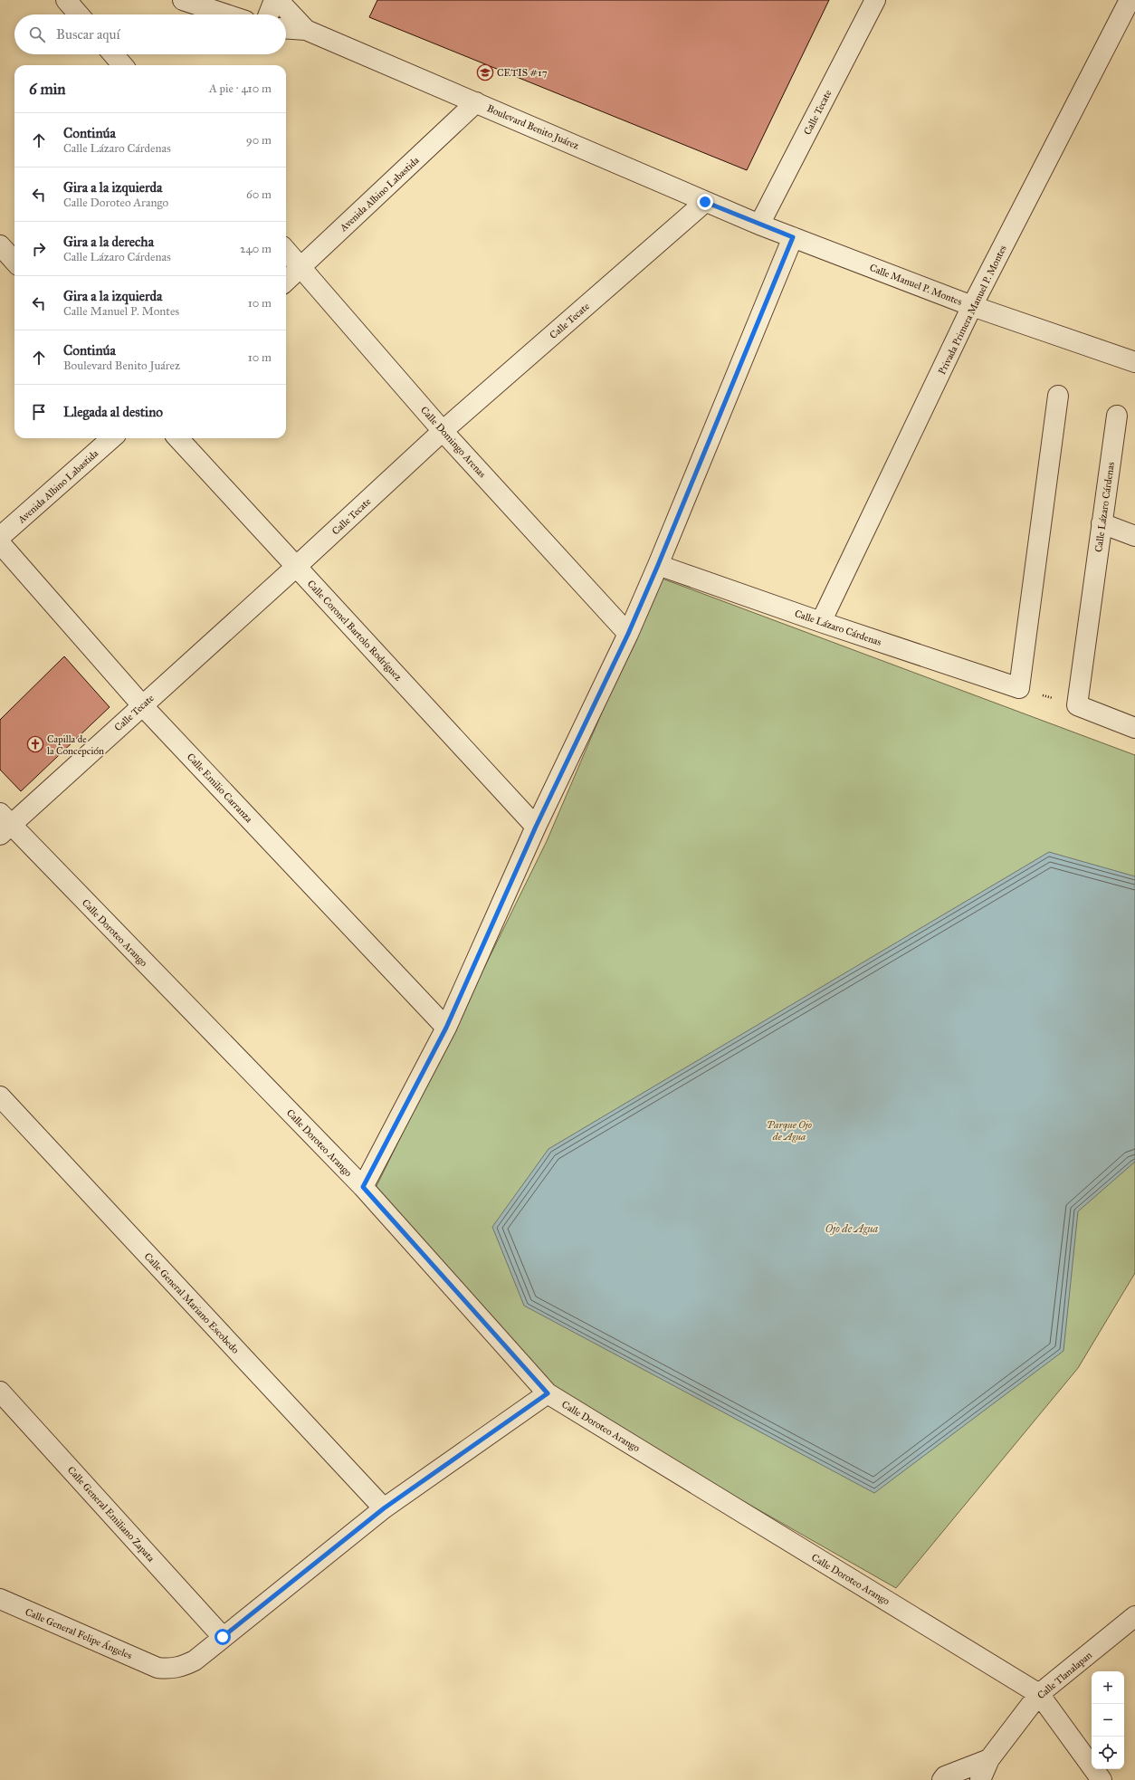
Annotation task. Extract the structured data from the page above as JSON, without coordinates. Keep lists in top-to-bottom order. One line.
{"streets":{"street":["Calle Tecate","Boulevard Benito Juárez","Avenida Albino Labastida","Calle Manuel P. Montes","Privada Primera Manuel P. Montes","Calle Domingo Arenas","Calle Lázaro Cárdenas","Calle Coronel Bartolo Rodríguez","Calle Emilio Carranza","Calle Doroteo Arango","Calle General Mariano Escobedo","Calle General Emiliano Zapata","Calle General Felipe Ángeles","Calle Tlanalapan"]},"crossings":[["Calle Tecate","Boulevard Benito Juárez"],["Calle Tecate","Calle Manuel P. Montes"],["Calle Tecate","Calle Domingo Arenas"],["Calle Tecate","Calle Coronel Bartolo Rodríguez"],["Calle Tecate","Calle Emilio Carranza"],["Calle Tecate","Calle Doroteo Arango"],["Boulevard Benito Juárez","Avenida Albino Labastida"],["Boulevard Benito Juárez","Calle Manuel P. Montes"],["Avenida Albino Labastida","Calle Domingo Arenas"],["Calle Manuel P. Montes","Privada Primera Manuel P. Montes"],["Privada Primera Manuel P. Montes","Calle Lázaro Cárdenas"],["Calle Doroteo Arango","Calle Tlanalapan"],["Calle General Emiliano Zapata","Calle General Felipe Ángeles"]],"water":["Ojo de Agua"],"parks":["Parque Ojo de Agua"],"places":{"school or university":["CETIS #17"],"church":["Capilla de la Concepción"]},"page":{"search":"Buscar aquí","heading":["6 min","A pie · 410 m"],"list":[["Continúa","Calle Lázaro Cárdenas","90 m"],["Gira a la izquierda","Calle Doroteo Arango","60 m"],["Gira a la derecha","Calle Lázaro Cárdenas","240 m"],["Gira a la izquierda","Calle Manuel P. Montes","10 m"],["Continúa","Boulevard Benito Juárez","10 m"],"Llegada al destino"],"map_buttons":["+","−"]}}
